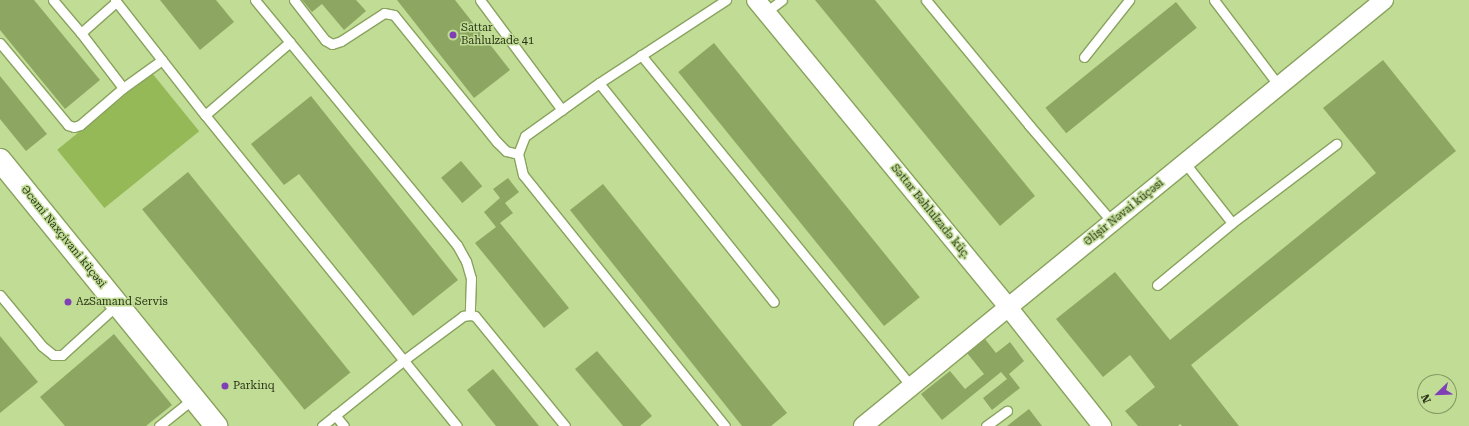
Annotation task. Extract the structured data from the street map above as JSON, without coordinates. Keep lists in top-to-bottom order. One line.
{"streets":{"street":["Səttar Bəhlulzadə küç.","Əlişir Nəvai küçəsi","Əcəmi Naxçivani küçəsi"]},"crossings":[["Səttar Bəhlulzadə küç.","Əlişir Nəvai küçəsi"]],"places":["Sattar Bahlulzade 41","AzSamand Servis","Parkinq"],"north":"bottom left"}
